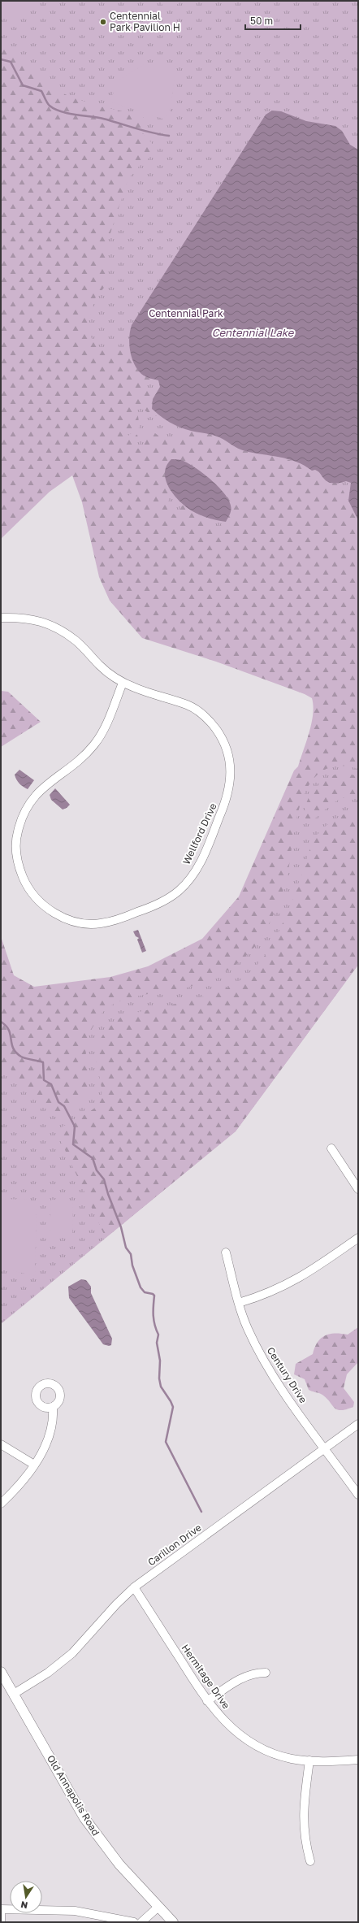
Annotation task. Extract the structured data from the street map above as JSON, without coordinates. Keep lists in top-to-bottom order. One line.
{"streets":{"street":["Wellford Drive","Century Drive","Carillon Drive","Hermitage Drive","Old Annapolis Road"]},"crossings":[["Century Drive","Carillon Drive"],["Carillon Drive","Hermitage Drive"],["Carillon Drive","Old Annapolis Road"]],"water":["Centennial Lake"],"parks":["Centennial Park"],"places":["Centennial Park Pavilion H"],"scale_bar":"50 m","north":"bottom"}
